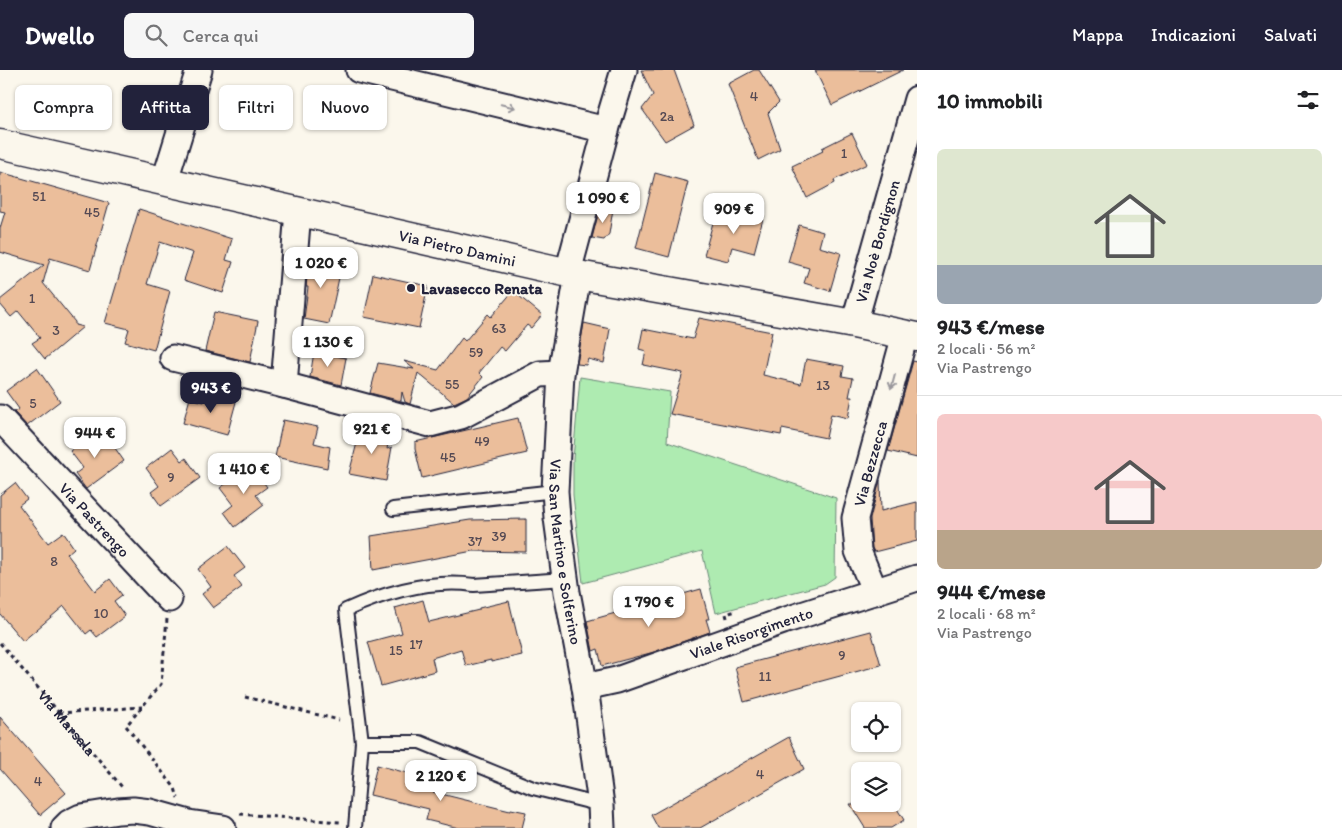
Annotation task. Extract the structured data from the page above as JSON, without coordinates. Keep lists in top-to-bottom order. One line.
{"streets":{"street":["Via Noè Bordignon","Via Pietro Damini","Via Bezzecca","Via Pastrengo","Via San Martino e Solferino","Viale Risorgimento"],"path":["Via Marsala"]},"crossings":[["Via Noè Bordignon","Via Pietro Damini"],["Via Pietro Damini","Via Bezzecca"],["Via Pietro Damini","Via San Martino e Solferino"],["Via Bezzecca","Viale Risorgimento"],["Via San Martino e Solferino","Viale Risorgimento"]],"one_way":["Via Bezzecca"],"places":["Lavasecco Renata"],"house_numbers":["4","2a","1","51","45","1","63","3","59","55","13","5","49","45","9","39","37","8","10","17","15","9","11","4","4"],"page":{"header":"Dwello","search":"Cerca qui","nav":["Mappa","Indicazioni","Salvati"],"heading":"10 immobili","chip":["Compra","Affitta","Filtri","Nuovo"],"list":[{"name":"943 €/mese","note":"2 locali · 56 m² · Via Pastrengo"},{"name":"944 €/mese","note":"2 locali · 68 m² · Via Pastrengo"}],"price":["1 090 €","909 €","1 020 €","1 130 €","943 €","921 €","944 €","1 410 €","1 790 €","2 120 €"]}}
